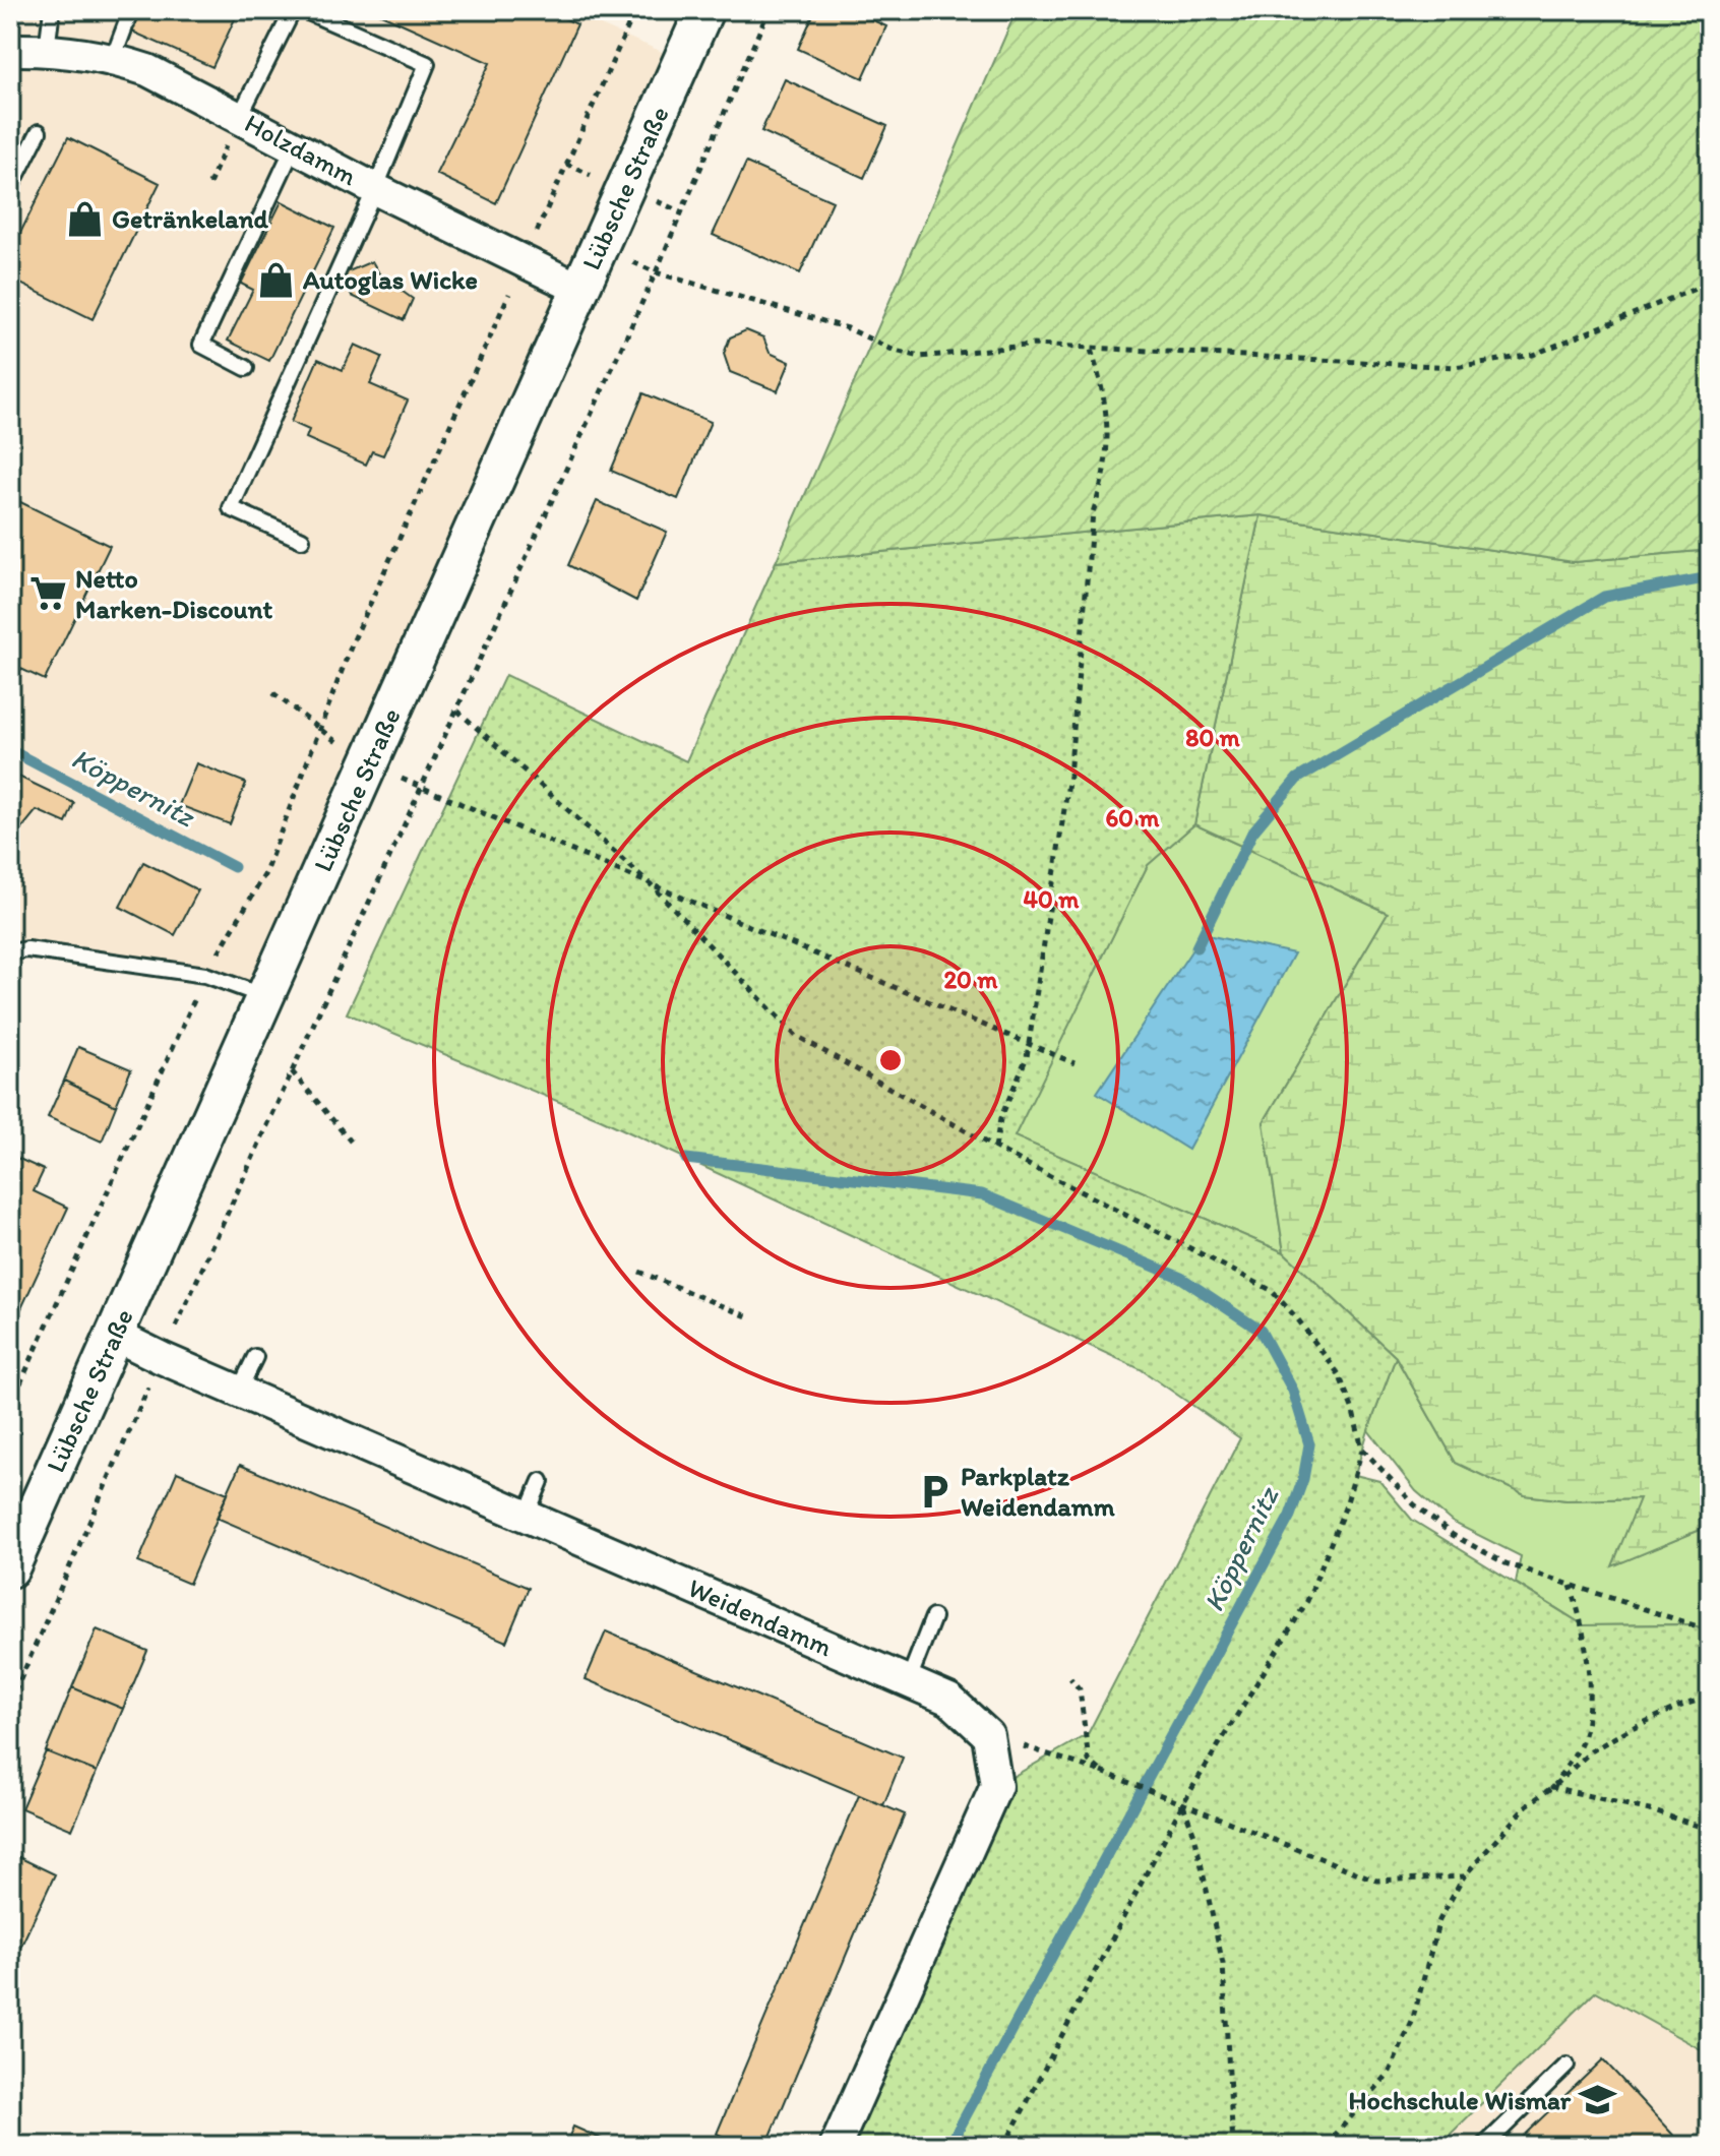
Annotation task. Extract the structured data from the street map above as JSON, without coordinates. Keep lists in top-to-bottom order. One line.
{"streets":{"street":["Holzdamm","Lübsche Straße","Weidendamm"]},"crossings":[["Holzdamm","Lübsche Straße"],["Lübsche Straße","Weidendamm"]],"water":["Köppernitz"],"places":{"shop":["Getränkeland","Autoglas Wicke"],"supermarket":["Netto Marken-Discount"],"parking":["Parkplatz Weidendamm"],"school or university":["Hochschule Wismar"]},"rings":["80 m","60 m","40 m","20 m"]}
